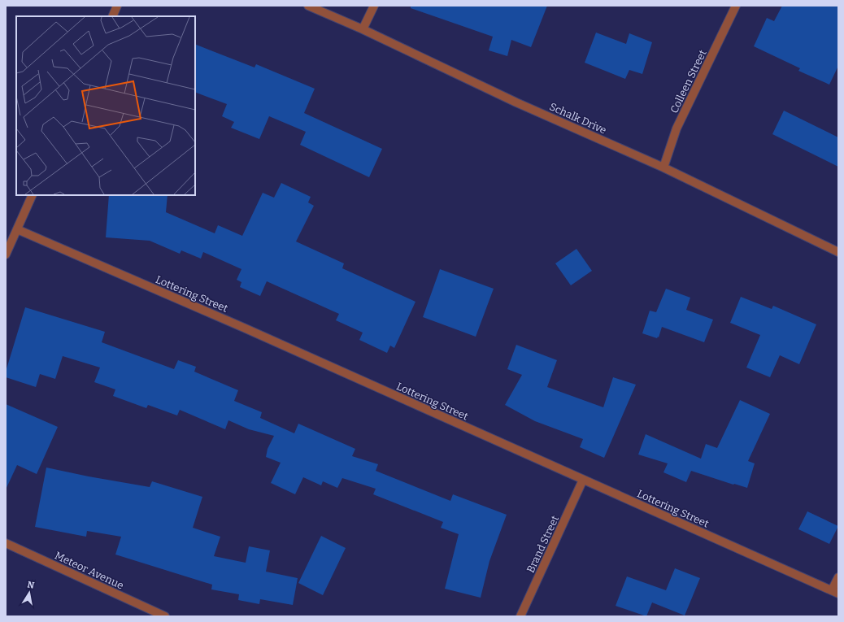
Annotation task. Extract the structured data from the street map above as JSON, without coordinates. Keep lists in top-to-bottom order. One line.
{"streets":{"street":["Colleen Street","Schalk Drive","Lottering Street","Brand Street","Meteor Avenue"]},"crossings":[["Colleen Street","Schalk Drive"],["Lottering Street","Brand Street"]],"north":"top"}
